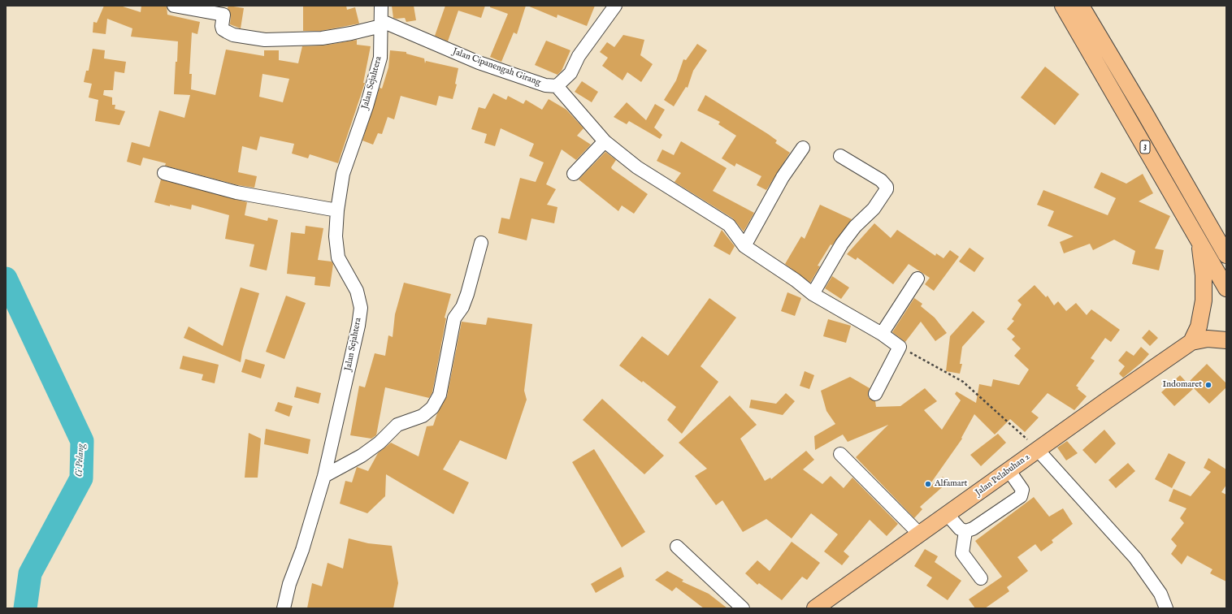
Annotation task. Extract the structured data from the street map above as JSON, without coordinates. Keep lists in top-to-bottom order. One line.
{"streets":{"main road":["3","Jalan Pelabuhan 2"],"street":["Jalan Cipanengah Girang","Jalan Sejahtera"]},"crossings":[["Jalan Cipanengah Girang","Jalan Sejahtera"]],"water":["Ci Pelang"],"places":["Indomaret","Alfamart"]}
